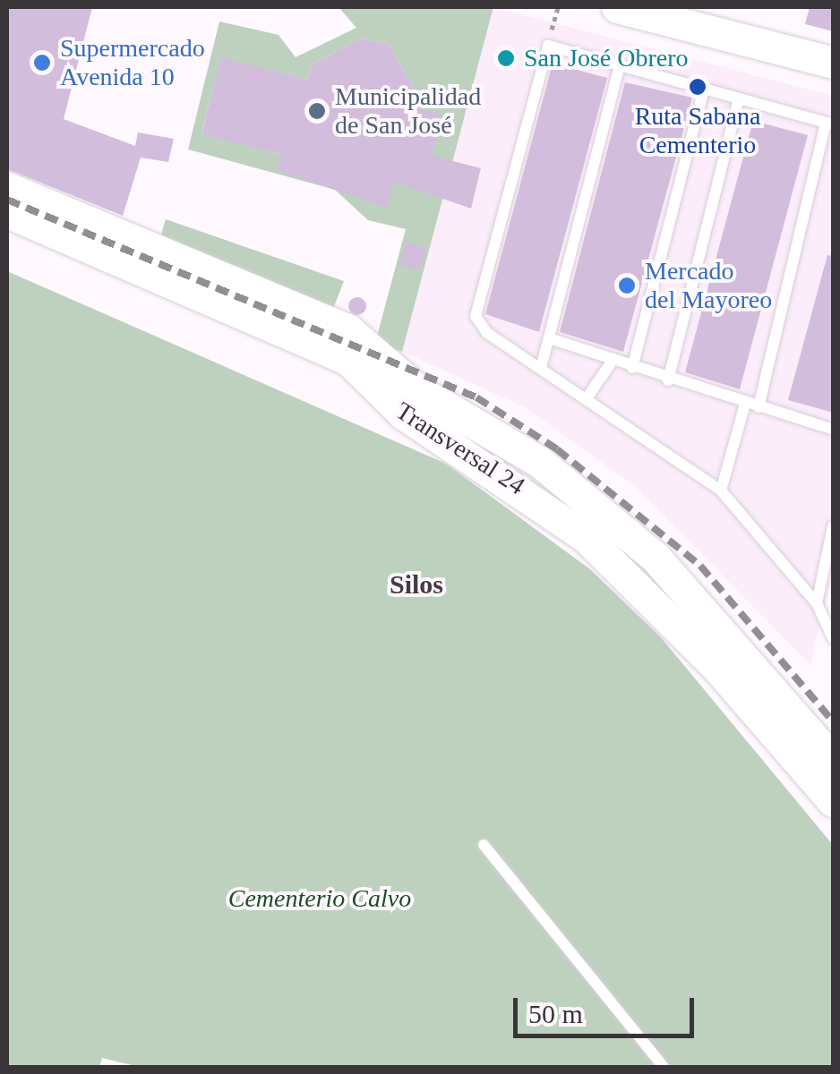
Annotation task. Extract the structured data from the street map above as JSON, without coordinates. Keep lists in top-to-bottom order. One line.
{"streets":{"main road":["Transversal 24"]},"districts":["Silos"],"parks":["Cementerio Calvo"],"places":["San José Obrero","Supermercado Avenida 10","Ruta Sabana Cementerio","Municipalidad de San José","Mercado del Mayoreo"],"scale_bar":"50 m"}
